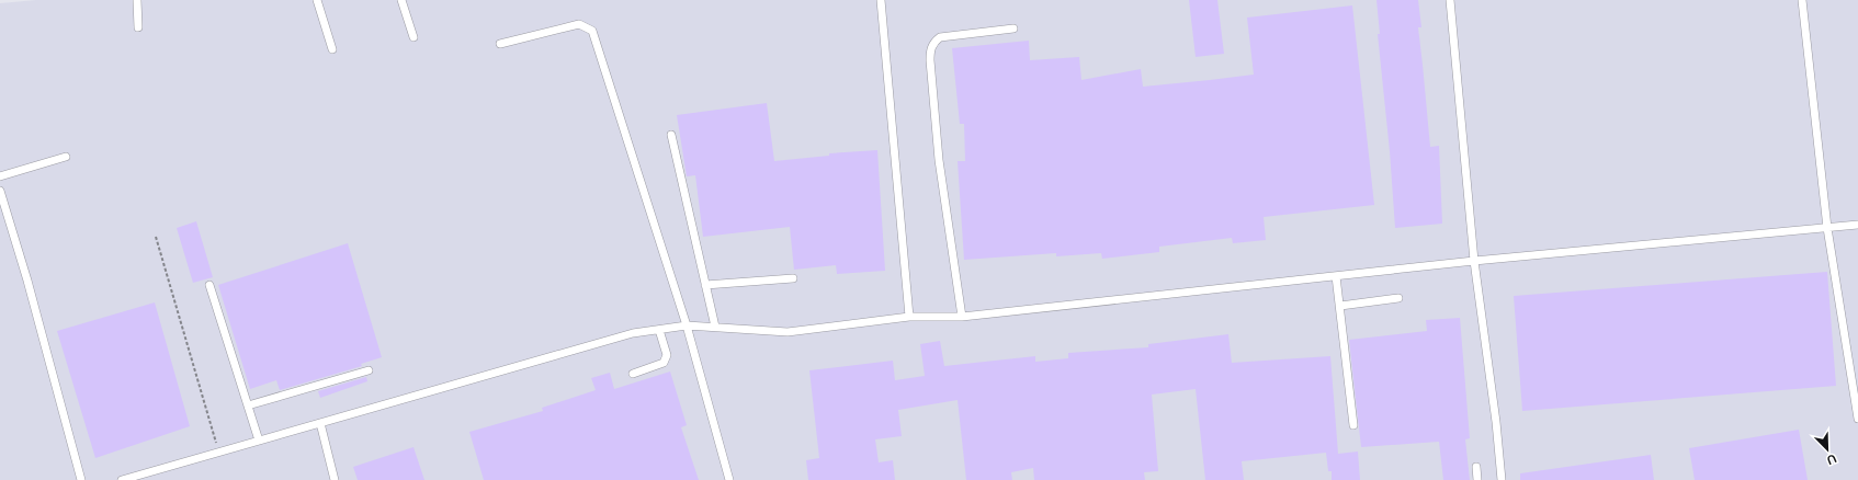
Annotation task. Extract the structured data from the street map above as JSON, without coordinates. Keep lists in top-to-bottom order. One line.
{"north":"bottom right"}
